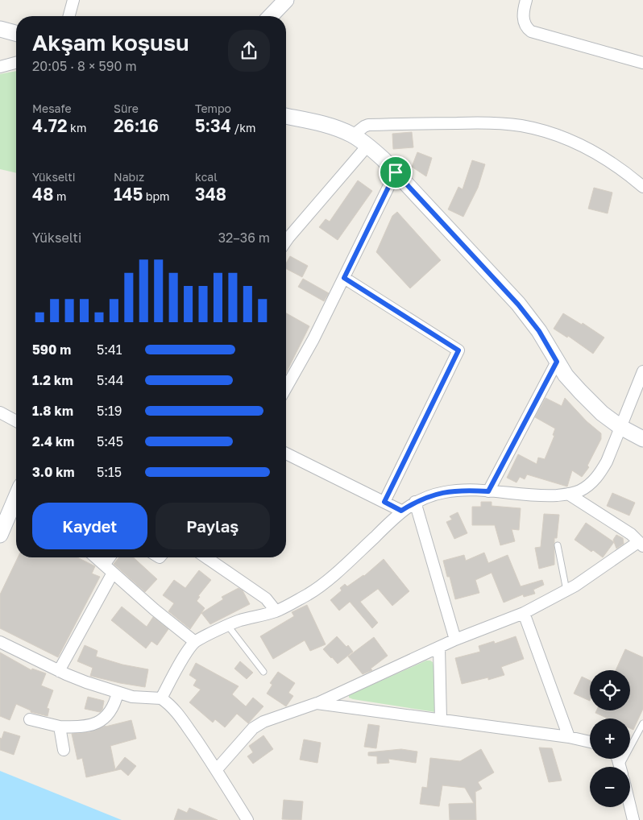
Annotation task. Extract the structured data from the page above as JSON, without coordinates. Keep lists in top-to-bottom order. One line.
{"page":{"heading":["Akşam koşusu","20:05 · 8 × 590 m"],"stats":[["Mesafe","4.72 km"],["Süre","26:16"],["Tempo","5:34 /km"],["Yükselti","48 m"],["Nabız","145 bpm"],["kcal","348"]],"chart":["Yükselti","32–36 m"],"list":[{"name":"590 m","note":"5:41"},{"name":"1.2 km","note":"5:44"},{"name":"1.8 km","note":"5:19"},{"name":"2.4 km","note":"5:45"},{"name":"3.0 km","note":"5:15"}],"buttons":["Kaydet","Paylaş"],"map_buttons":["+","−"]}}
